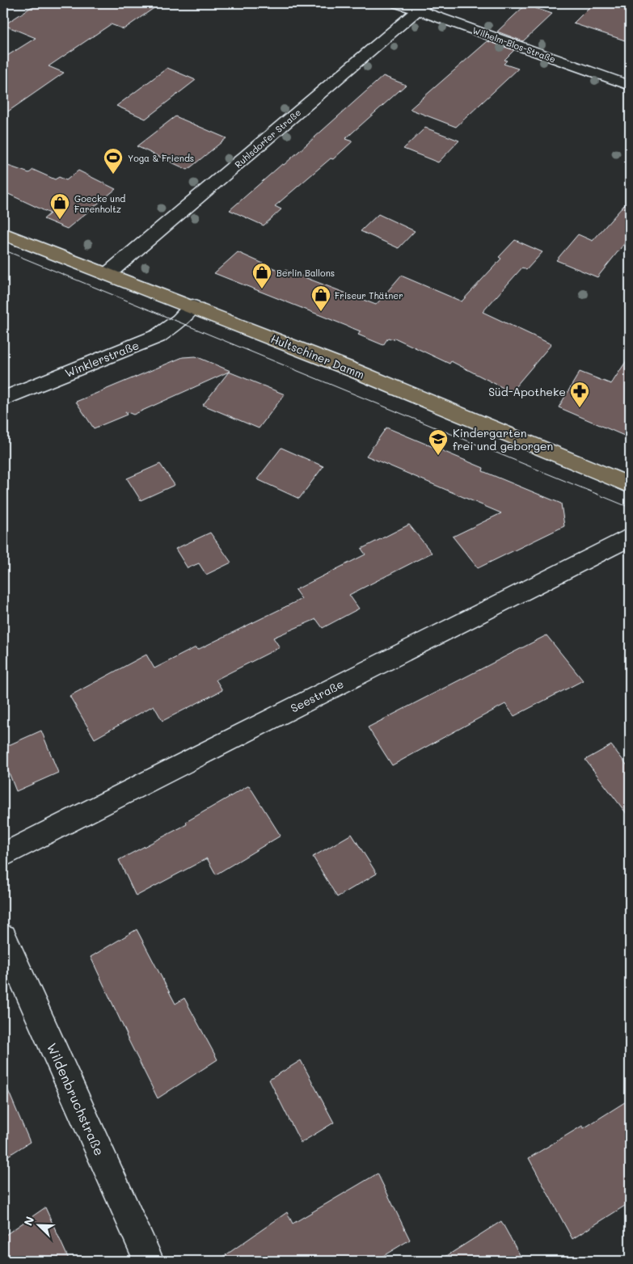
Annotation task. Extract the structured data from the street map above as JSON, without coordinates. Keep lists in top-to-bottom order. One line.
{"streets":{"main road":["Hultschiner Damm"],"street":["Wilhelm-Blos-Straße","Ruhlsdorfer Straße","Winklerstraße","Seestraße","Wildenbruchstraße"]},"crossings":[["Wilhelm-Blos-Straße","Ruhlsdorfer Straße"],["Ruhlsdorfer Straße","Hultschiner Damm"],["Hultschiner Damm","Winklerstraße"]],"places":{"sports":["Yoga & Friends"],"shop":["Goecke und Farenholtz","Berlin Ballons","Friseur Thätner"],"pharmacy":["Süd-Apotheke"],"school or university":["Kindergarten frei und geborgen"]},"north":"top left"}
